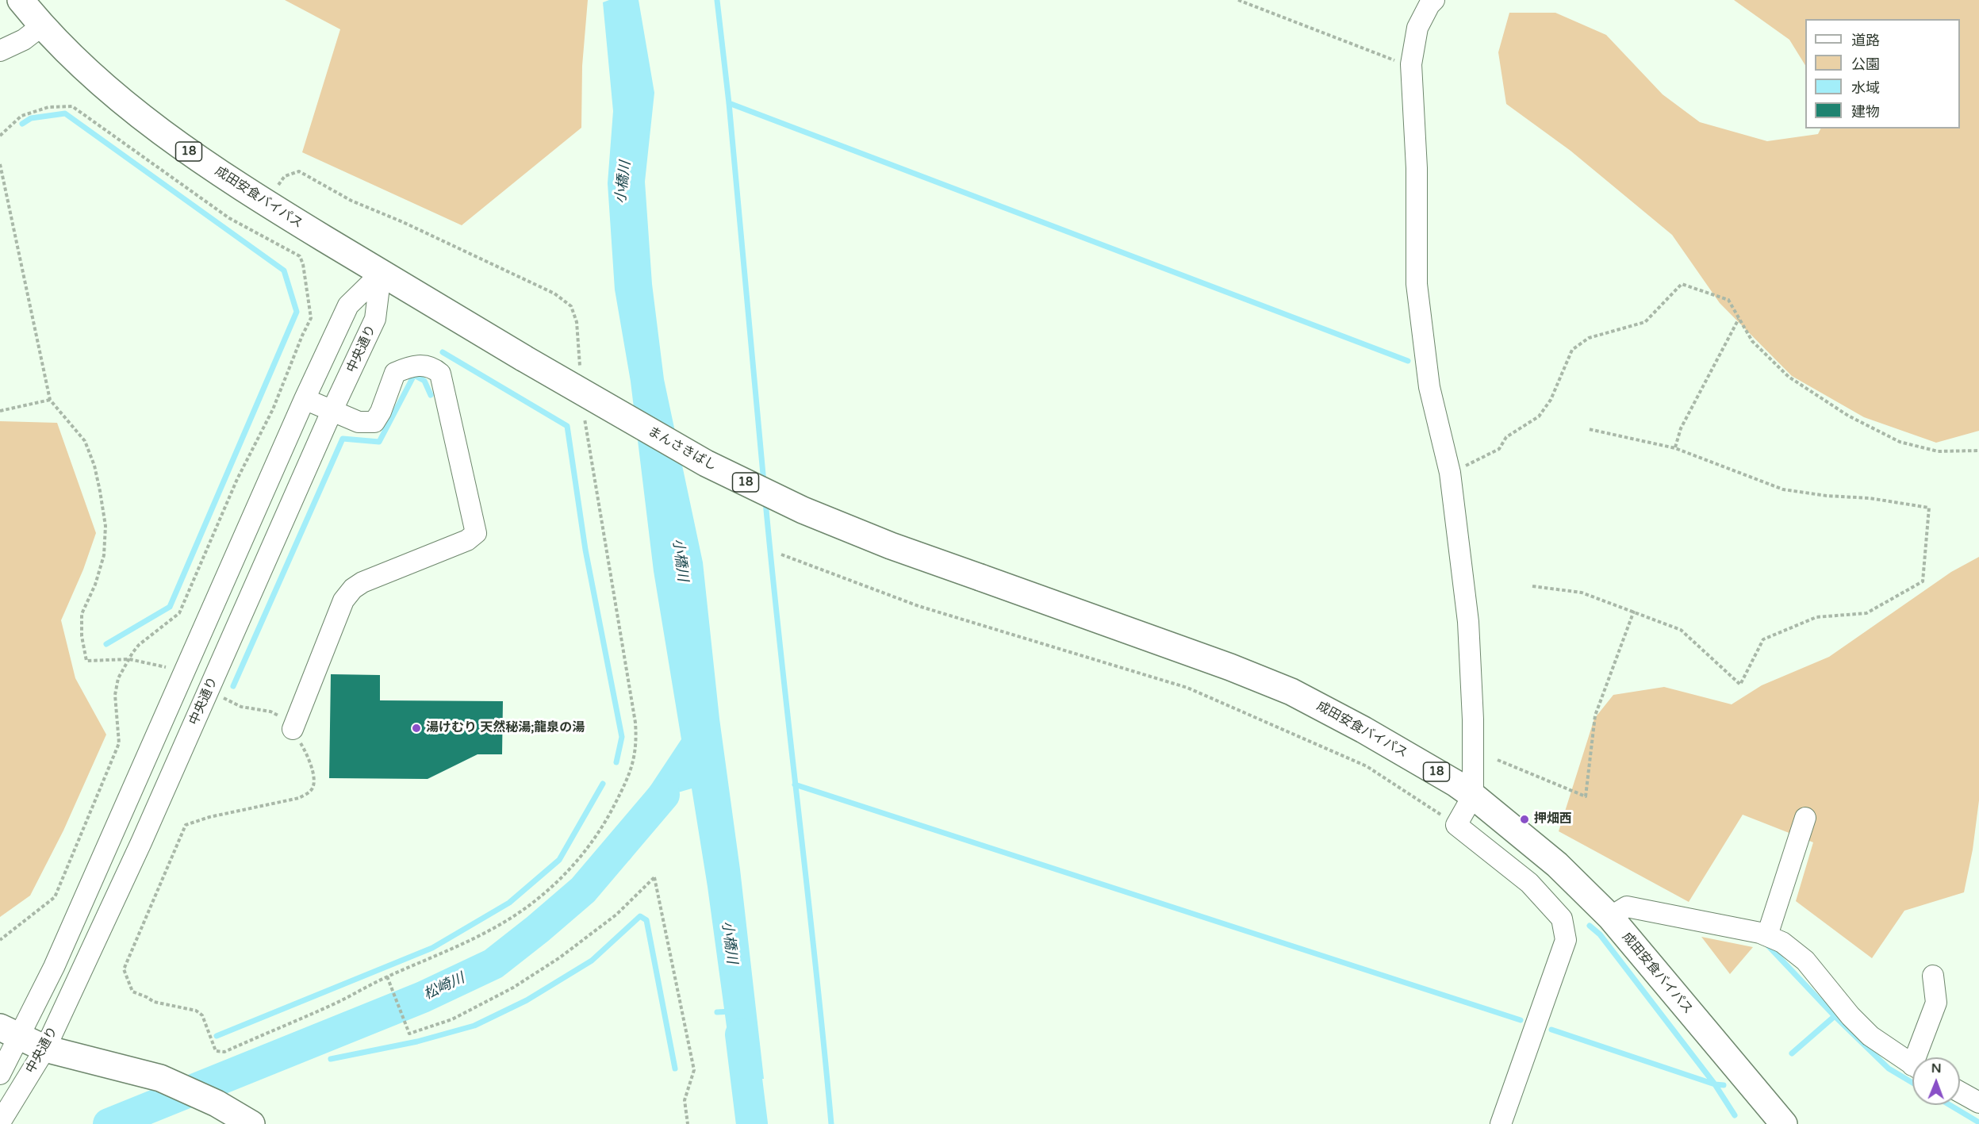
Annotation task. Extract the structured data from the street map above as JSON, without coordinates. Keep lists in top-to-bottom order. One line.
{"streets":{"main road":["18","成田安食バイパス","まんさきばし"],"street":["中央通り"]},"crossings":[["成田安食バイパス","中央通り"],["成田安食バイパス","まんさきばし"]],"water":["小橋川","松崎川"],"places":["湯けむり 天然秘湯;龍泉の湯","押畑西"],"legend":["道路","公園","水域","建物"],"north":"top"}
